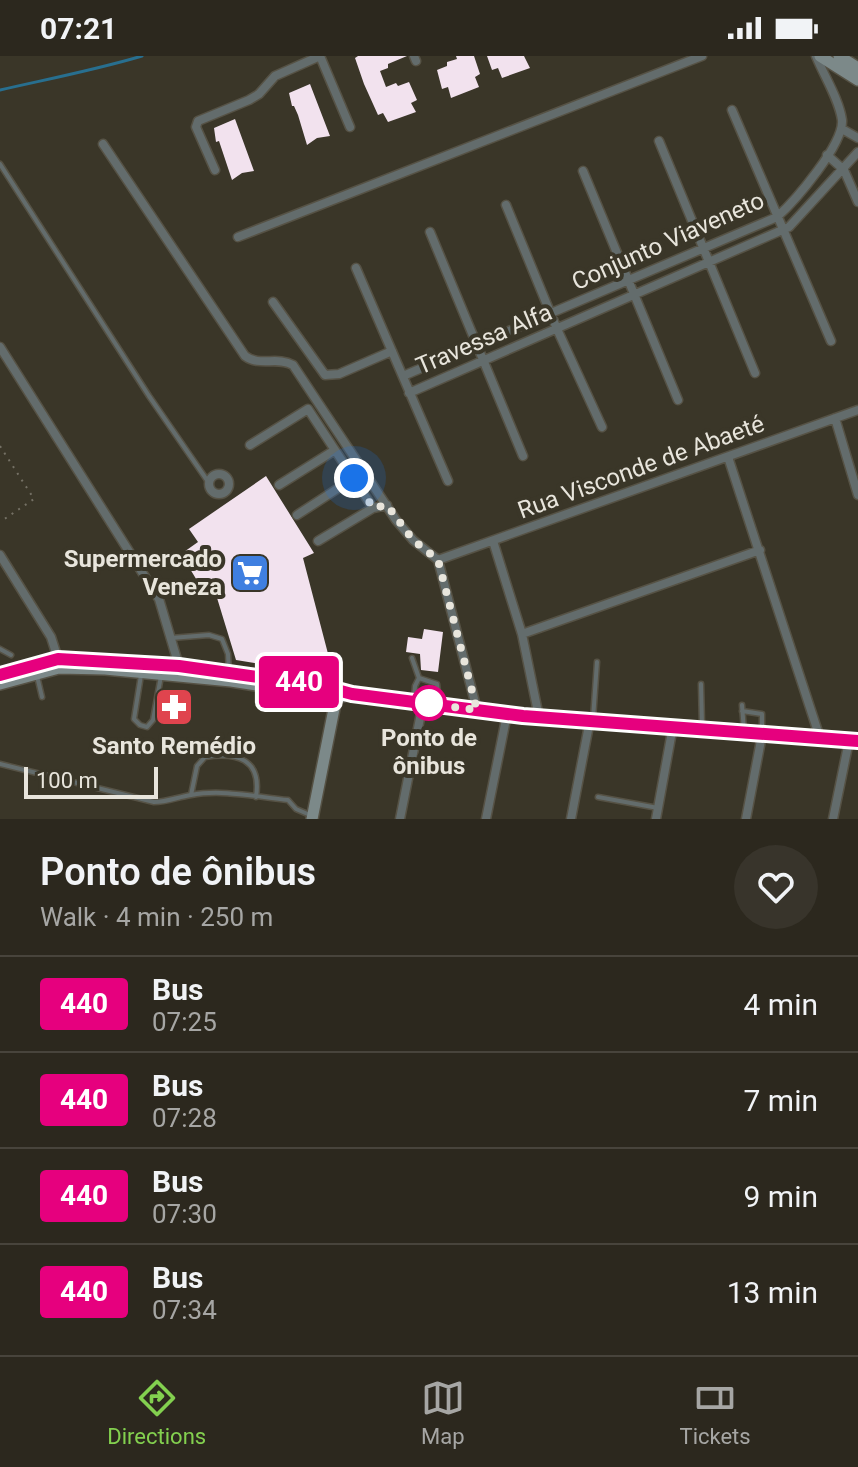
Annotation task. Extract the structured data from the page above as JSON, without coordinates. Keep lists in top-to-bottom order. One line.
{"streets":{"street":["Conjunto Viaveneto","Travessa Alfa","Rua Visconde de Abaeté"]},"places":{"supermarket":["Supermercado Veneza"],"other":["Ponto de ônibus"],"pharmacy":["Santo Remédio"]},"lines":["bus line 440"],"scale_bar":"100 m","page":{"status":"07:21","on_map":"440","scale":"100 m","heading":["Ponto de ônibus","Walk · 4 min · 250 m"],"list":[{"mark":"440","name":"Bus","note":"07:25","value":"4 min"},{"mark":"440","name":"Bus","note":"07:28","value":"7 min"},{"mark":"440","name":"Bus","note":"07:30","value":"9 min"},{"mark":"440","name":"Bus","note":"07:34","value":"13 min"}],"tabs":["Directions","Map","Tickets"]}}
